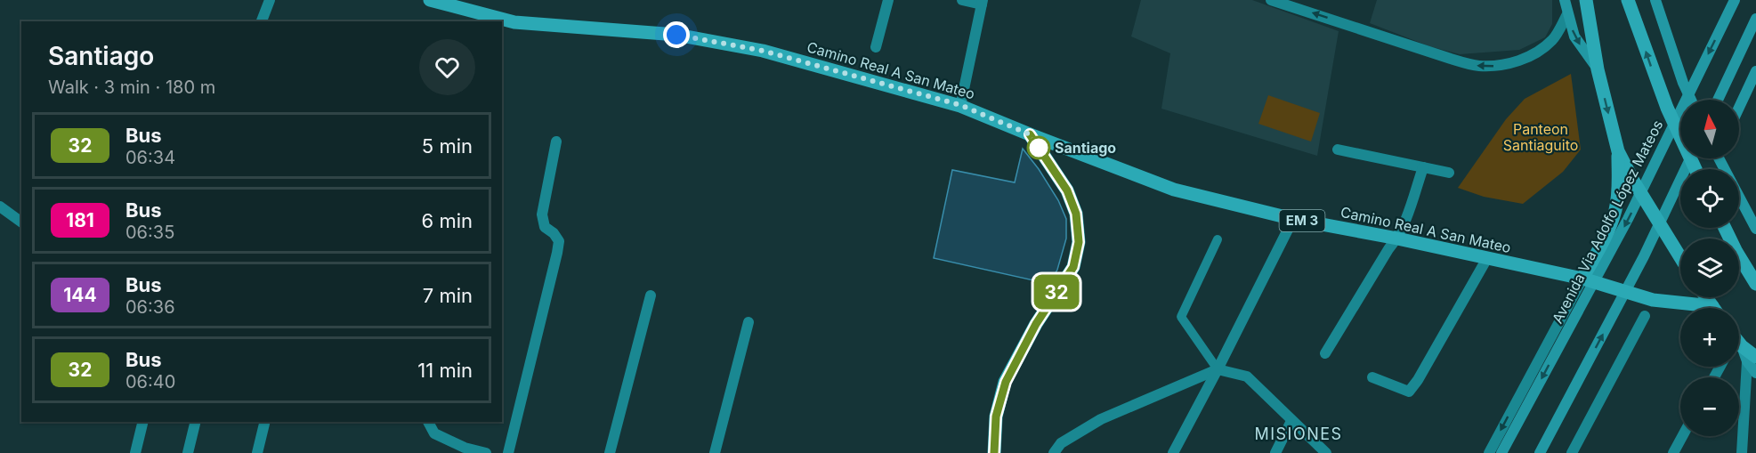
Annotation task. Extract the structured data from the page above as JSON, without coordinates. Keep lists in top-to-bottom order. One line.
{"streets":{"main road":["Camino Real A San Mateo","EM 3","Avenida Via Adolfo López Mateos"]},"crossings":[["Camino Real A San Mateo","Avenida Via Adolfo López Mateos"]],"districts":["MISIONES"],"parks":["Panteon Santiaguito"],"places":["Santiago"],"lines":["bus line 32"],"north":"top","page":{"on_map":"32","heading":["Santiago","Walk · 3 min · 180 m"],"map_buttons":["+","−"],"list":[{"mark":"32","name":"Bus","note":"06:34","value":"5 min"},{"mark":"181","name":"Bus","note":"06:35","value":"6 min"},{"mark":"144","name":"Bus","note":"06:36","value":"7 min"},{"mark":"32","name":"Bus","note":"06:40","value":"11 min"}]}}
